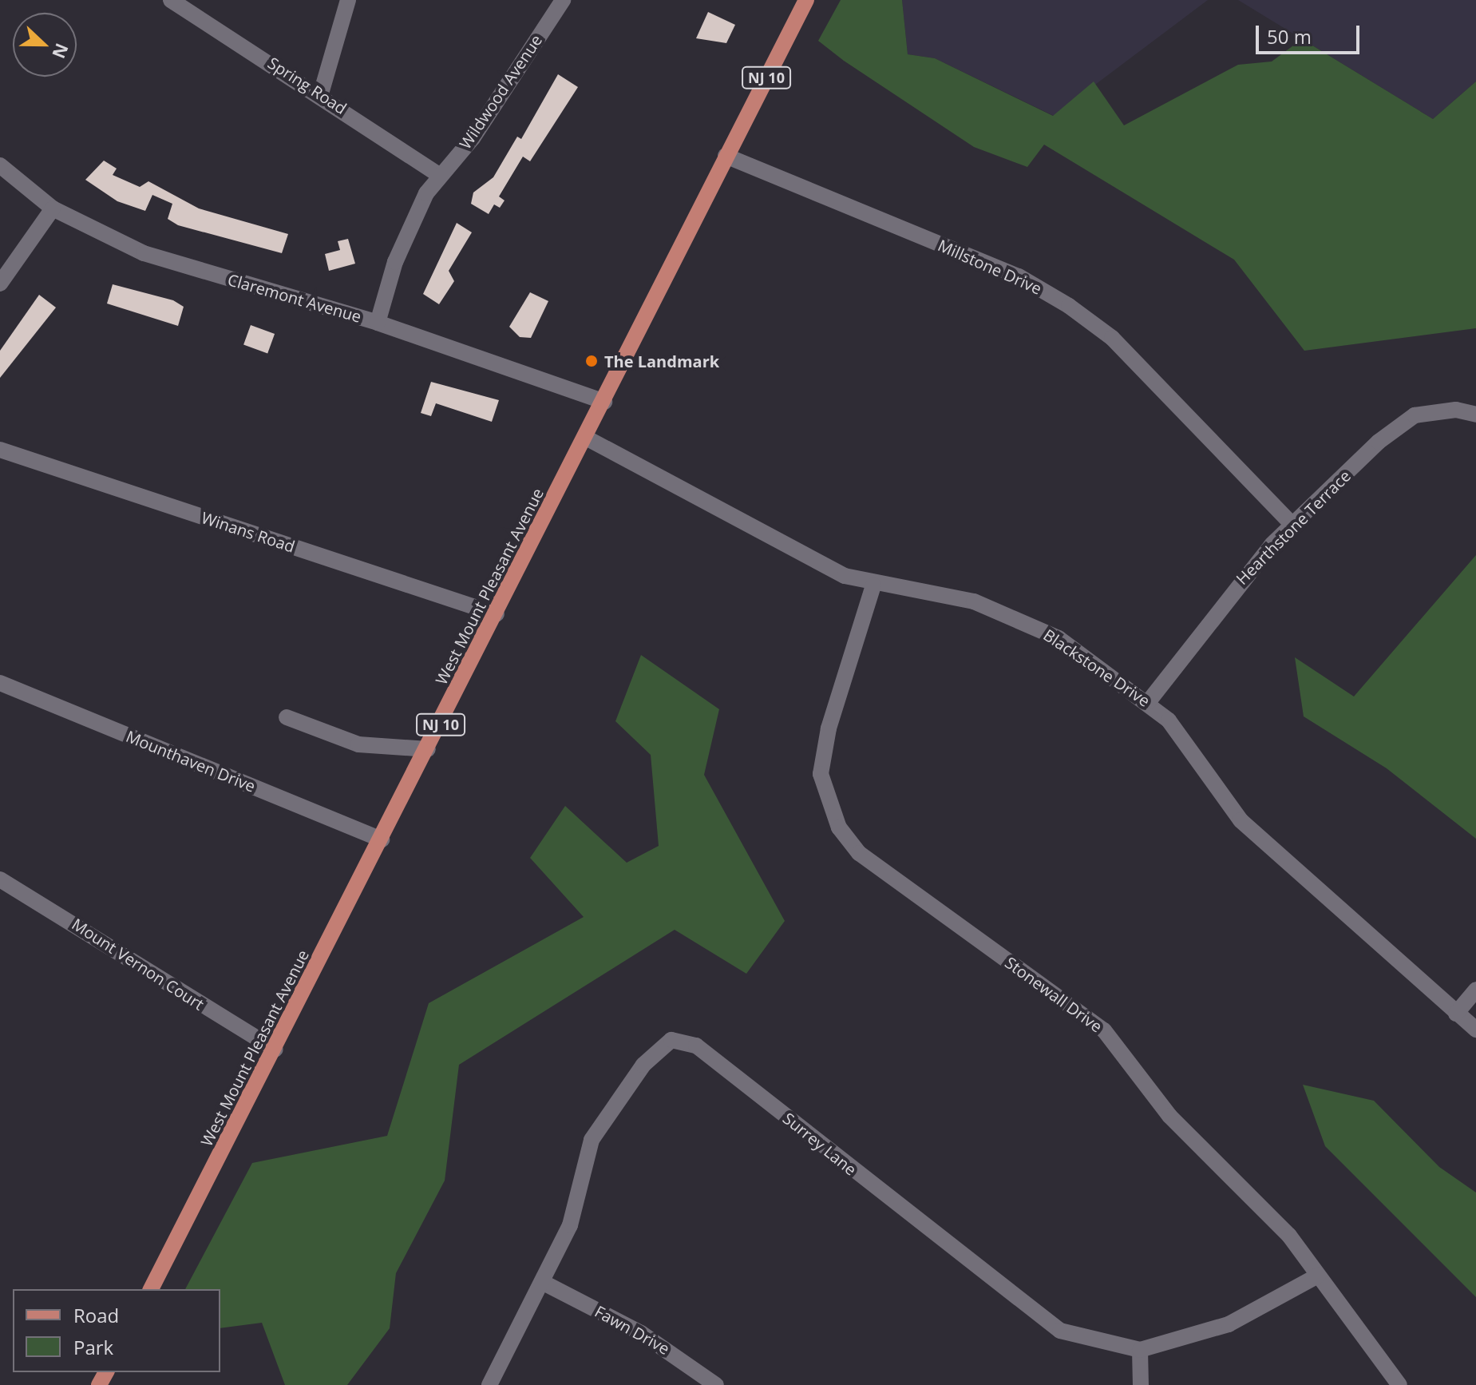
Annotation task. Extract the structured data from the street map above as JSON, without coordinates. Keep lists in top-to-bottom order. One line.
{"streets":{"main road":["NJ 10","West Mount Pleasant Avenue"],"street":["Spring Road","Wildwood Avenue","Millstone Drive","Claremont Avenue","Hearthstone Terrace","Winans Road","Blackstone Drive","Mounthaven Drive","Mount Vernon Court","Stonewall Drive","Surrey Lane","Fawn Drive"]},"crossings":[["Spring Road","Wildwood Avenue"],["Wildwood Avenue","Claremont Avenue"],["Millstone Drive","Hearthstone Terrace"],["Millstone Drive","West Mount Pleasant Avenue"],["Claremont Avenue","West Mount Pleasant Avenue"],["Hearthstone Terrace","Blackstone Drive"],["Winans Road","West Mount Pleasant Avenue"],["West Mount Pleasant Avenue","Blackstone Drive"],["West Mount Pleasant Avenue","Mounthaven Drive"],["West Mount Pleasant Avenue","Mount Vernon Court"],["Blackstone Drive","Stonewall Drive"],["Stonewall Drive","Surrey Lane"],["Surrey Lane","Fawn Drive"]],"places":["The Landmark"],"legend":["Road","Park"],"scale_bar":"50 m","north":"right"}
